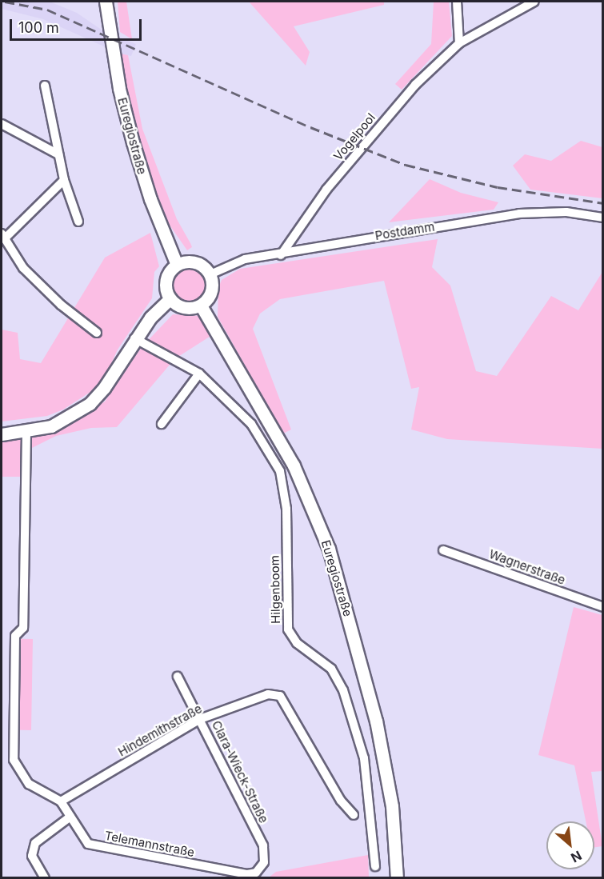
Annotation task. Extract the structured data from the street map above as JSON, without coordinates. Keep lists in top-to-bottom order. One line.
{"streets":{"main road":["Euregiostraße"],"street":["Vogelpool","Postdamm","Wagnerstraße","Hilgenboom","Hindemithstraße","Clara-Wieck-Straße","Telemannstraße"]},"crossings":[["Euregiostraße","Postdamm"],["Vogelpool","Postdamm"],["Hindemithstraße","Clara-Wieck-Straße"],["Hindemithstraße","Telemannstraße"],["Clara-Wieck-Straße","Telemannstraße"]],"scale_bar":"100 m","north":"bottom right"}
